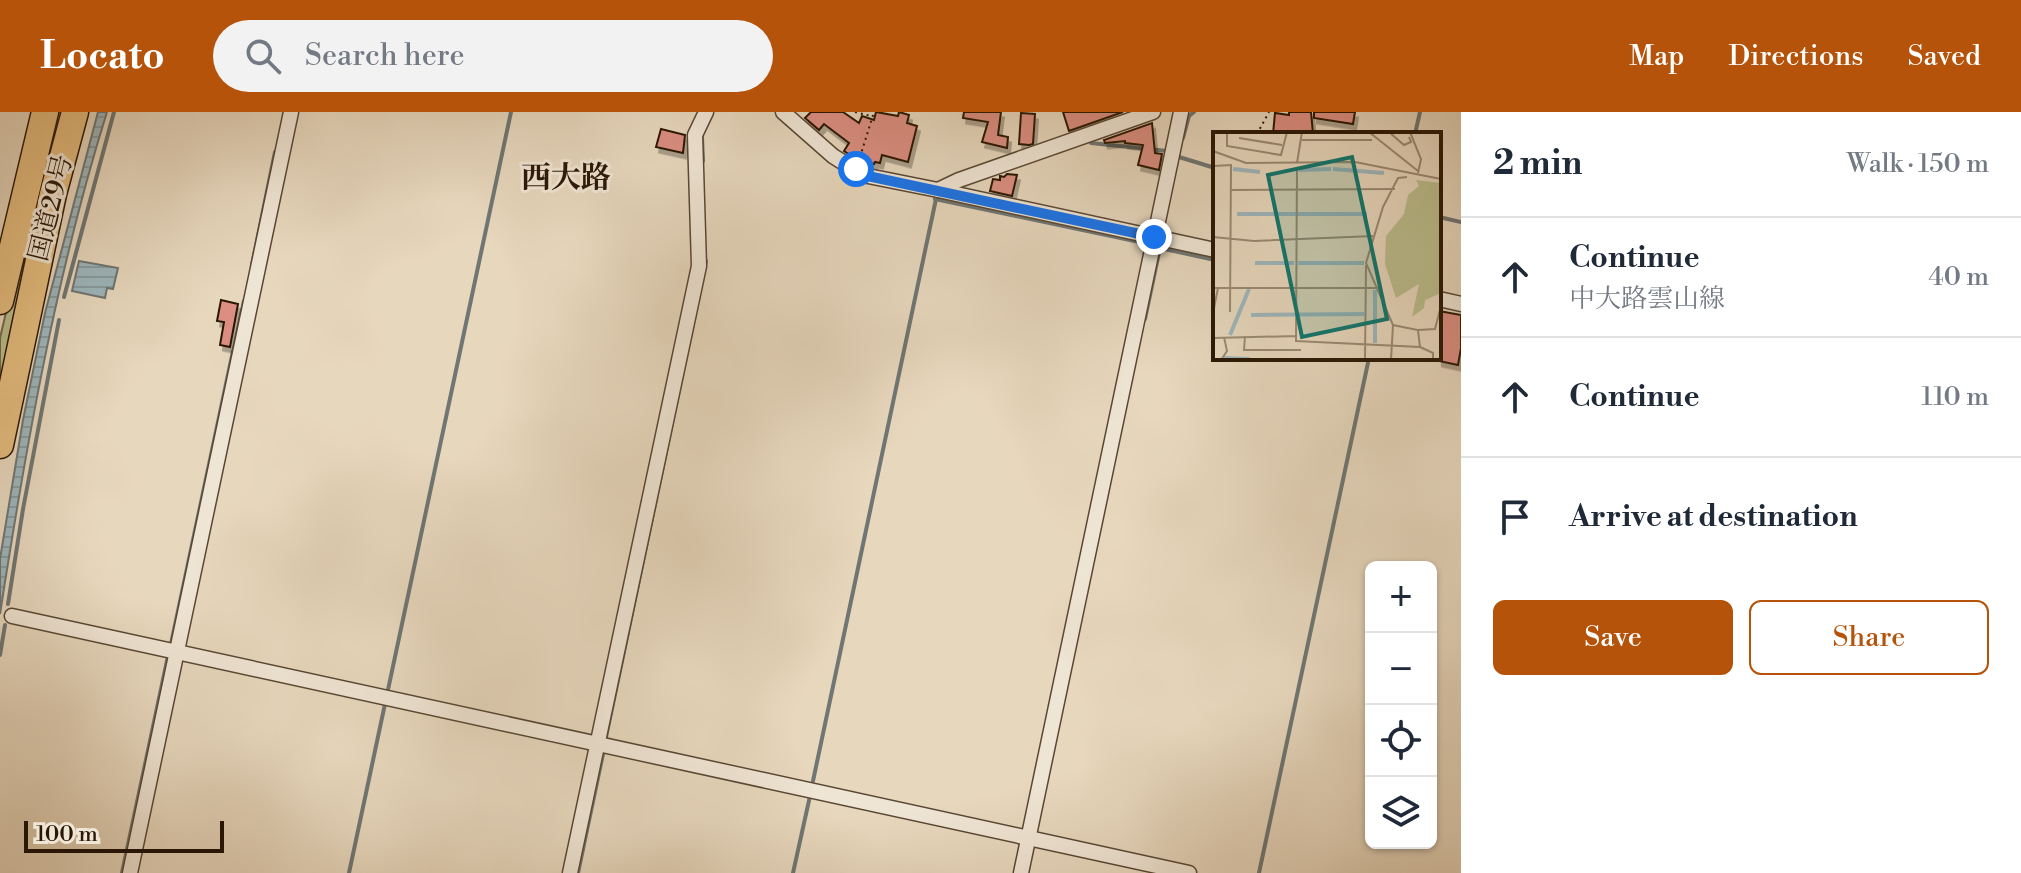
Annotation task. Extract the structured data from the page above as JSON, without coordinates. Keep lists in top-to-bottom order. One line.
{"streets":{"highway":["国道29号"]},"districts":["西大路"],"scale_bar":"100 m","page":{"header":"Locato","search":"Search here","nav":["Map","Directions","Saved"],"heading":["2 min","Walk · 150 m"],"list":[["Continue","中大路雲山線","40 m"],["Continue","110 m"],"Arrive at destination"],"map_buttons":["+","−"],"buttons":["Save","Share"],"scale":"100 m"}}
